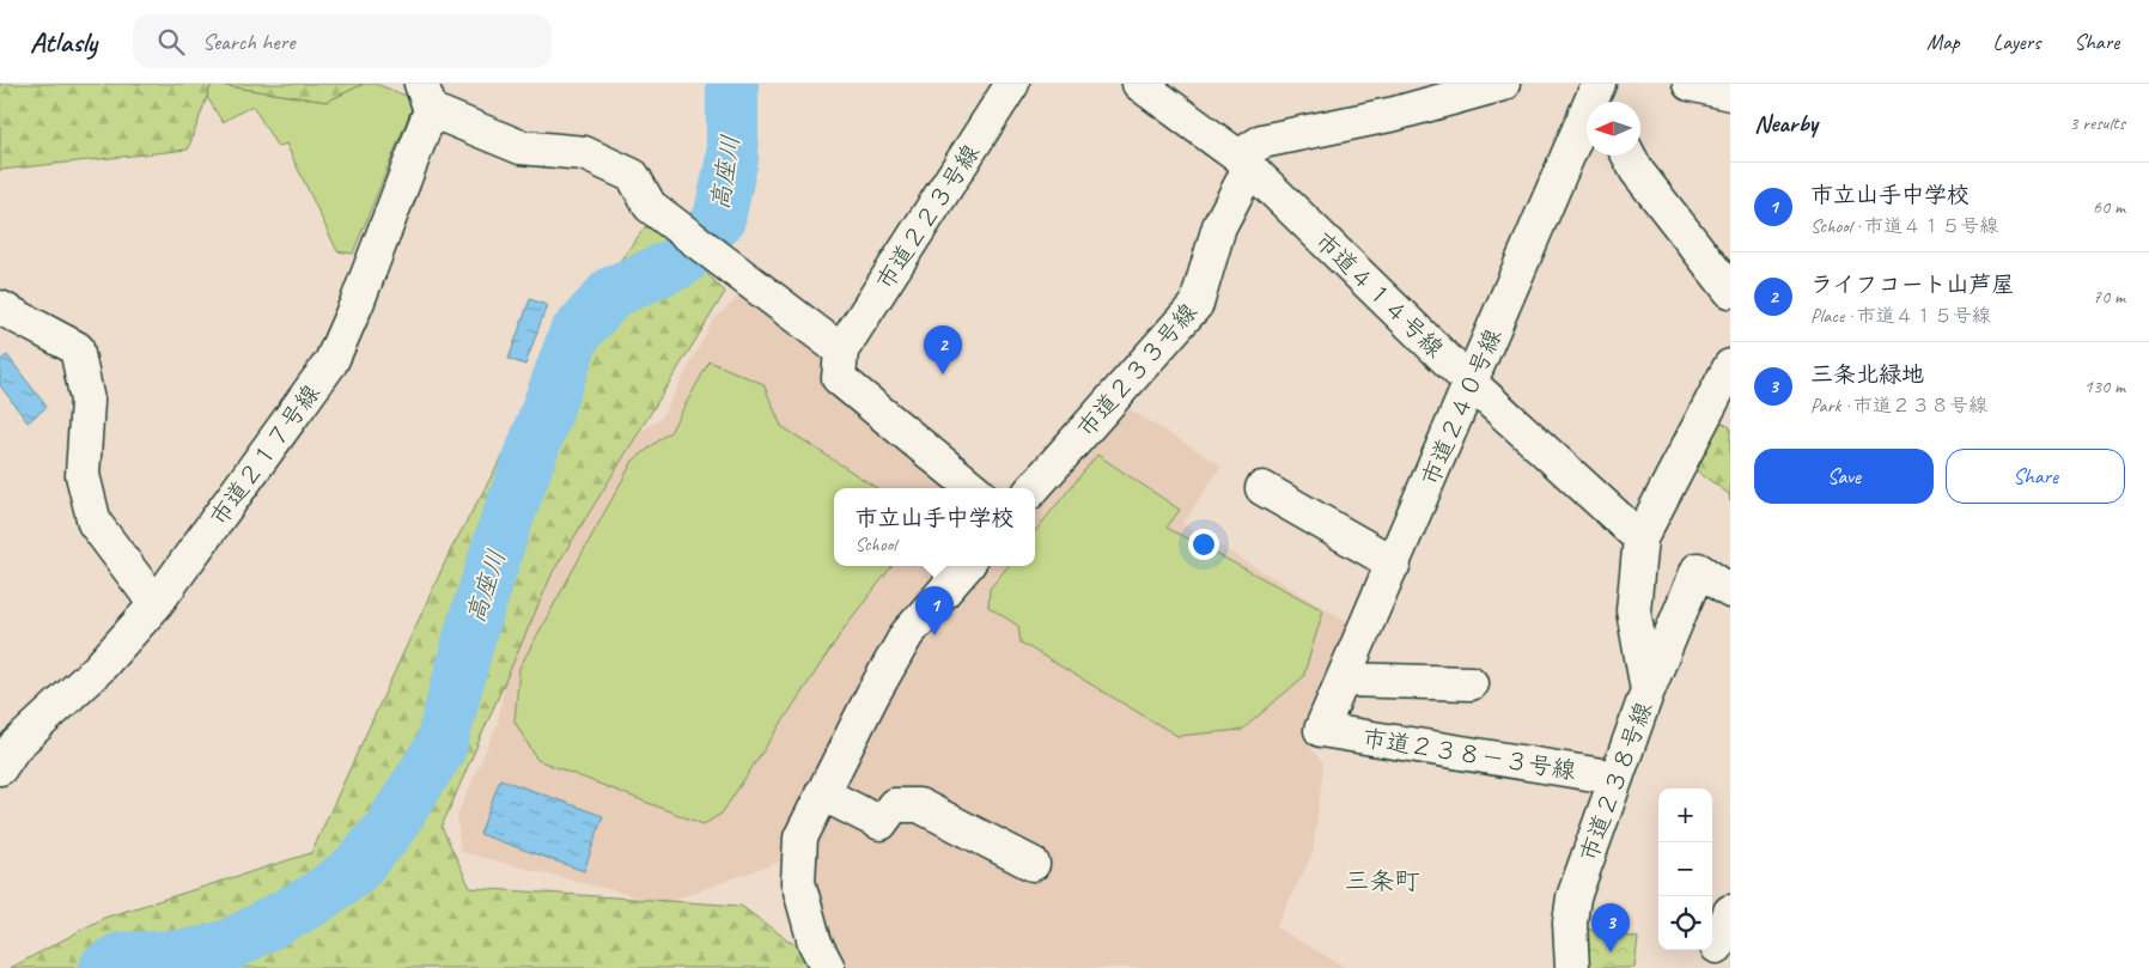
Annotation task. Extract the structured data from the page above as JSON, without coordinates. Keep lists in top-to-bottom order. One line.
{"streets":{"street":["市道２２３号線","市道４１４号線","市道２３３号線","市道２４０号線","市道２１７号線","市道２３８－３号線","市道２３８号線"]},"crossings":[["市道４１４号線","市道２３３号線"],["市道４１４号線","市道２４０号線"],["市道４１４号線","市道２３８号線"],["市道２４０号線","市道２３８－３号線"],["市道２３８－３号線","市道２３８号線"]],"districts":["三条町"],"water":["高座川"],"north":"left","page":{"header":"Atlasly","search":"Search here","nav":["Map","Layers","Share"],"heading":["Nearby","3 results"],"list":[{"mark":"1","name":"市立山手中学校","note":"School · 市道４１５号線","value":"60 m"},{"mark":"2","name":"ライフコート山芦屋","note":"Place · 市道４１５号線","value":"70 m"},{"mark":"3","name":"三条北緑地","note":"Park · 市道２３８号線","value":"130 m"}],"pins":["2","1","3"],"buttons":["Save","Share"],"popup":["市立山手中学校","School"],"map_buttons":["+","−"]}}
